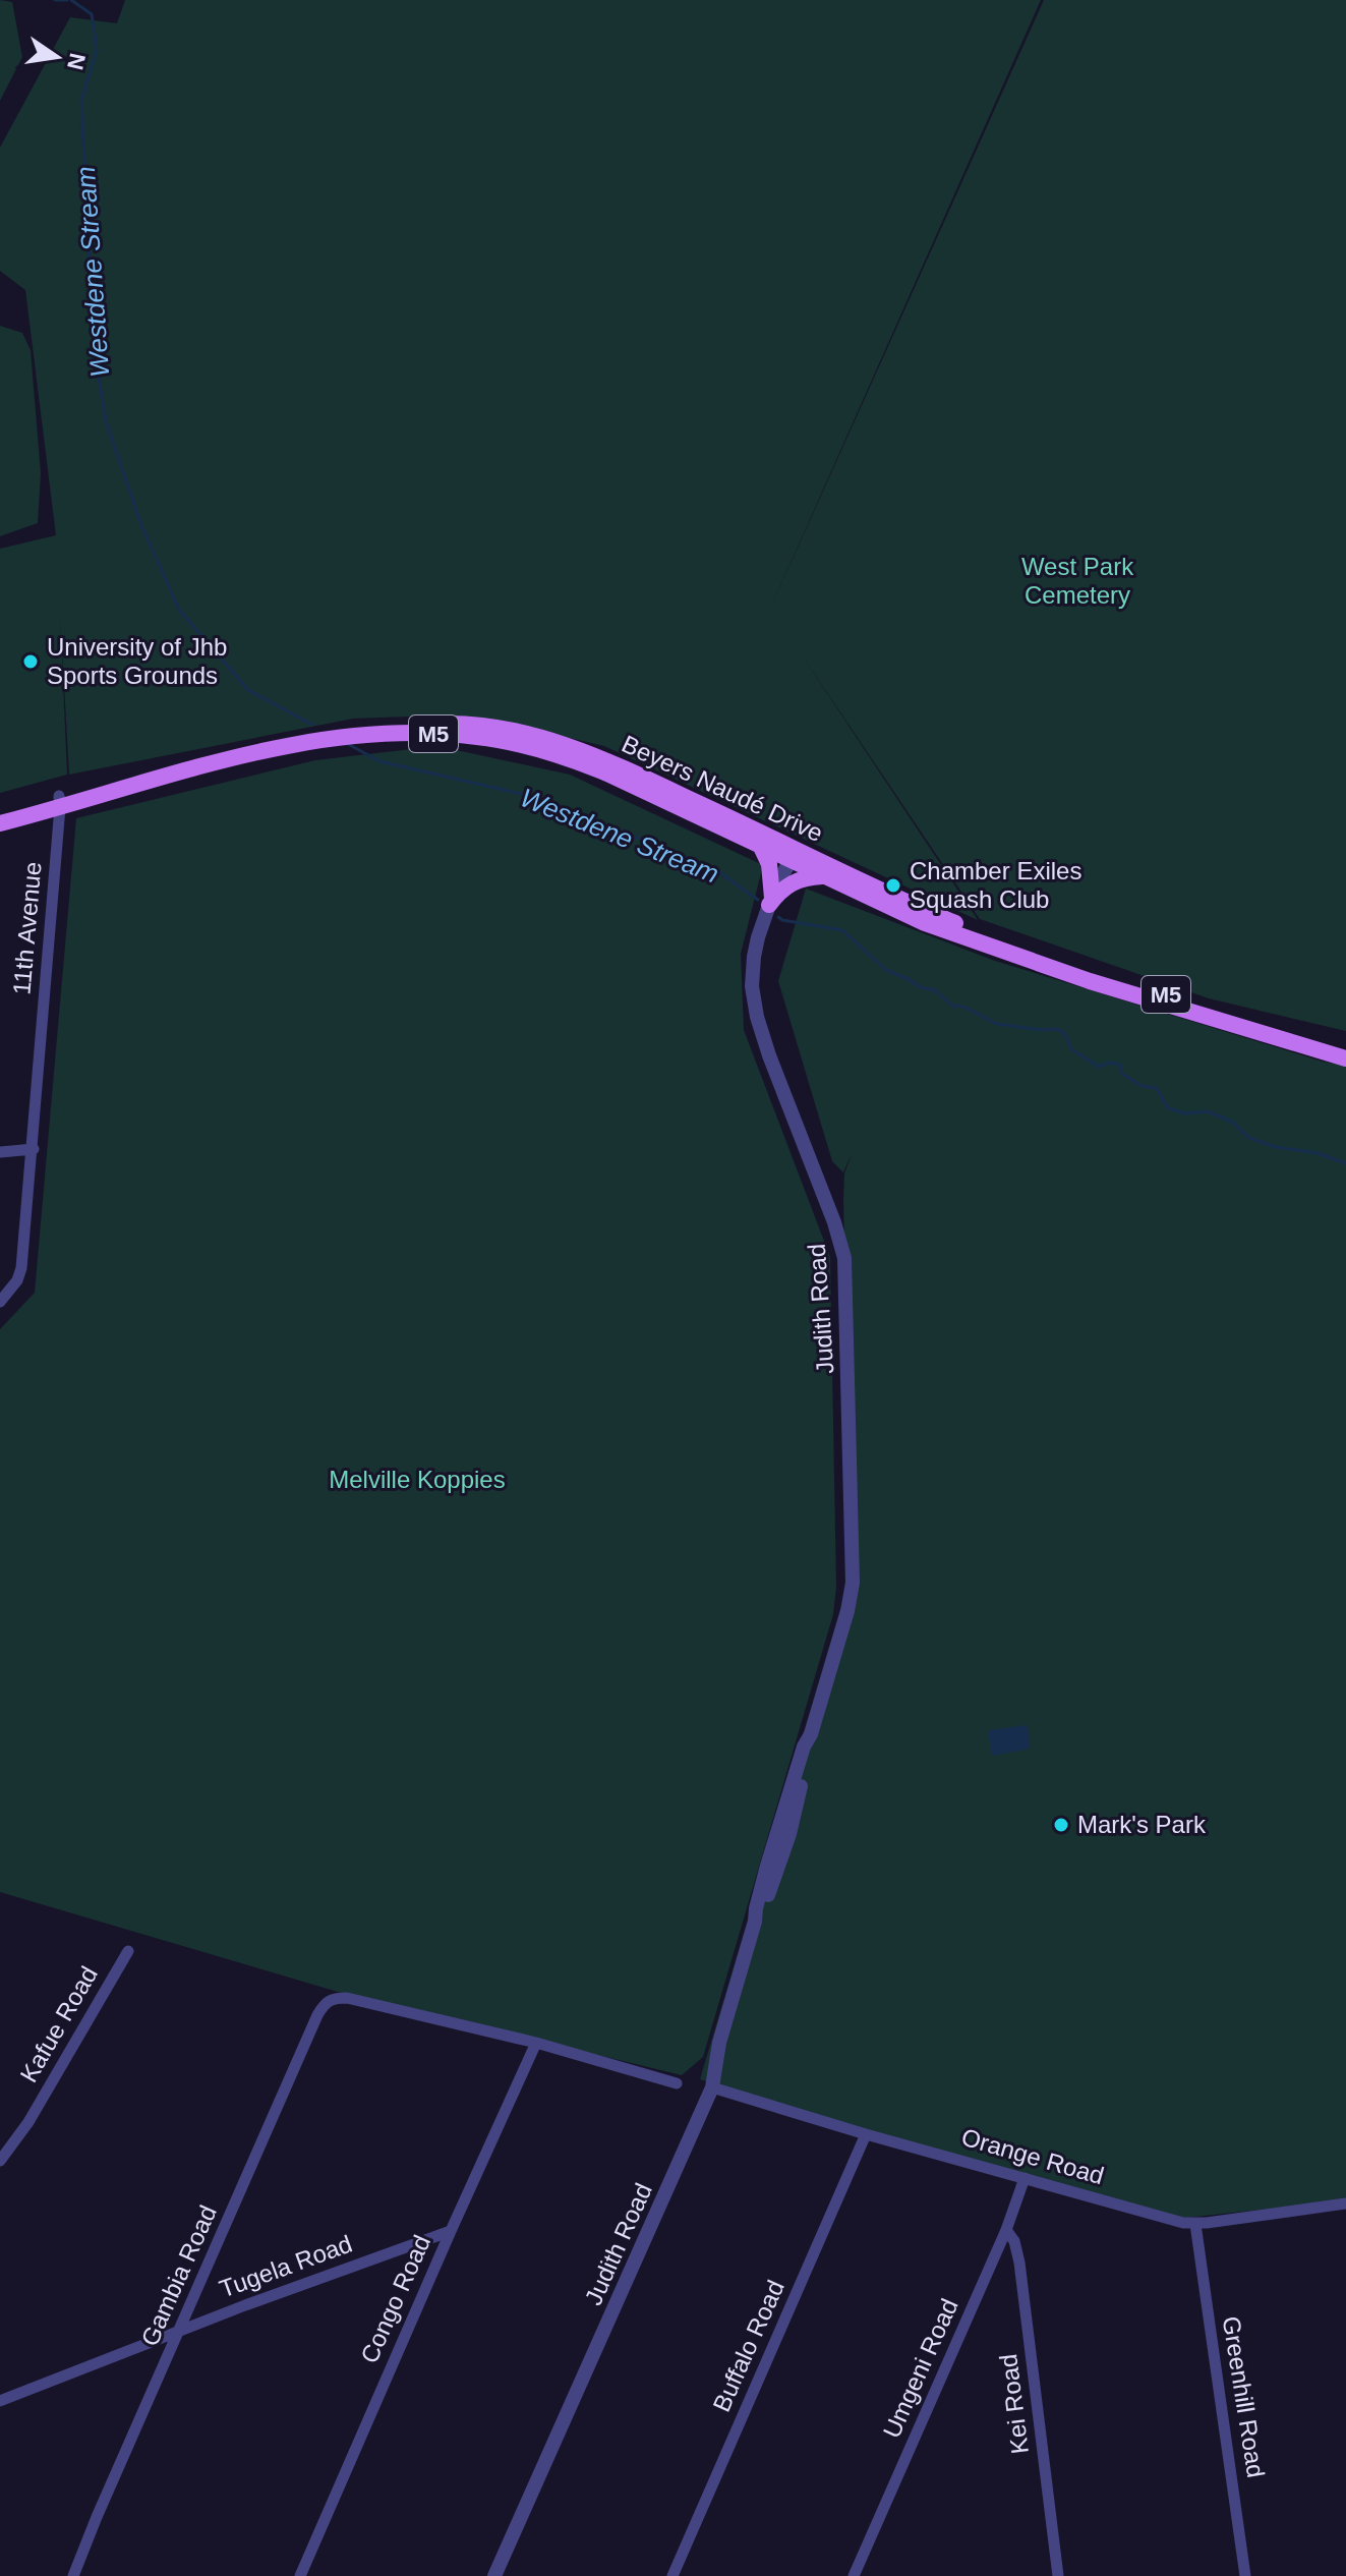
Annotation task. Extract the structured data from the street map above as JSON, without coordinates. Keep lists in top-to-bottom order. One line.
{"streets":{"main road":["M5","Beyers Naudé Drive"],"street":["11th Avenue","Judith Road","Kafue Road","Orange Road","Tugela Road","Gambia Road","Congo Road","Buffalo Road","Umgeni Road","Greenhill Road","Kei Road"]},"crossings":[["M5","Beyers Naudé Drive"],["M5","11th Avenue"],["Beyers Naudé Drive","11th Avenue"],["Beyers Naudé Drive","Judith Road"],["Judith Road","Orange Road"],["Orange Road","Buffalo Road"],["Orange Road","Umgeni Road"],["Orange Road","Greenhill Road"],["Tugela Road","Gambia Road"],["Tugela Road","Congo Road"],["Gambia Road","Congo Road"],["Umgeni Road","Kei Road"]],"water":["Westdene Stream"],"parks":["West Park Cemetery","Melville Koppies"],"places":["University of Jhb Sports Grounds","Chamber Exiles Squash Club","Mark's Park"],"north":"right"}
